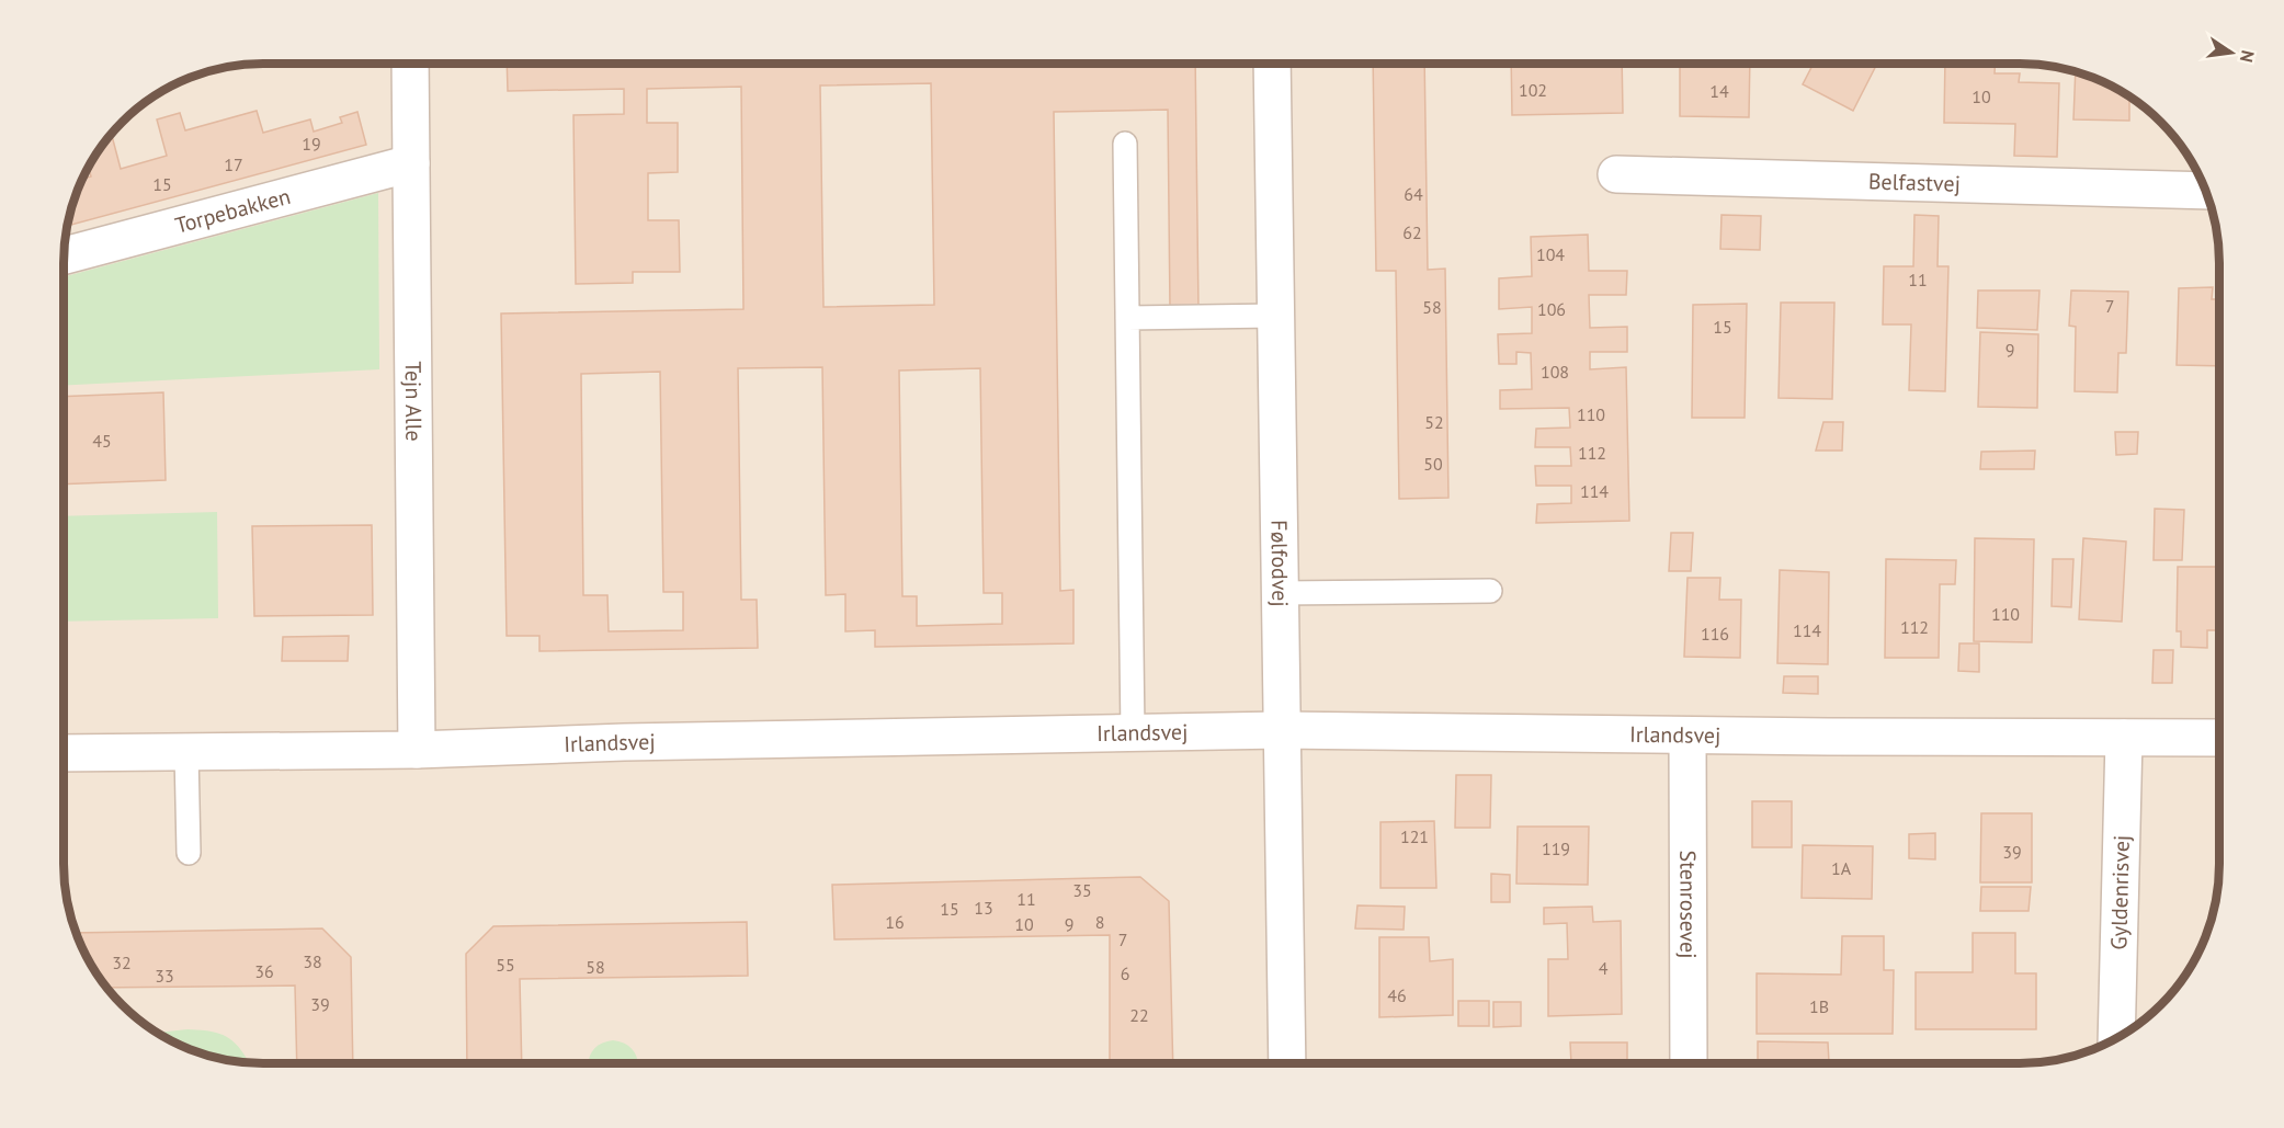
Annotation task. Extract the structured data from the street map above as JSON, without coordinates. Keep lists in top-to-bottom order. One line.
{"streets":{"street":["Belfastvej","Torpebakken","Tejn Alle","Følfodvej","Irlandsvej","Gyldenrisvej","Stenrosevej"]},"crossings":[["Torpebakken","Tejn Alle"],["Tejn Alle","Irlandsvej"],["Følfodvej","Irlandsvej"],["Irlandsvej","Gyldenrisvej"],["Irlandsvej","Stenrosevej"]],"house_numbers":["102","14","10","19","17","15","64","62","104","11","7","58","106","15","9","108","110","52","45","112","50","114","110","112","114","116","121","119","39","1A","35","11","13","15","16","8","10","9","7","38","32","55","58","4","36","6","33","46","39","1B","22"],"north":"right"}
